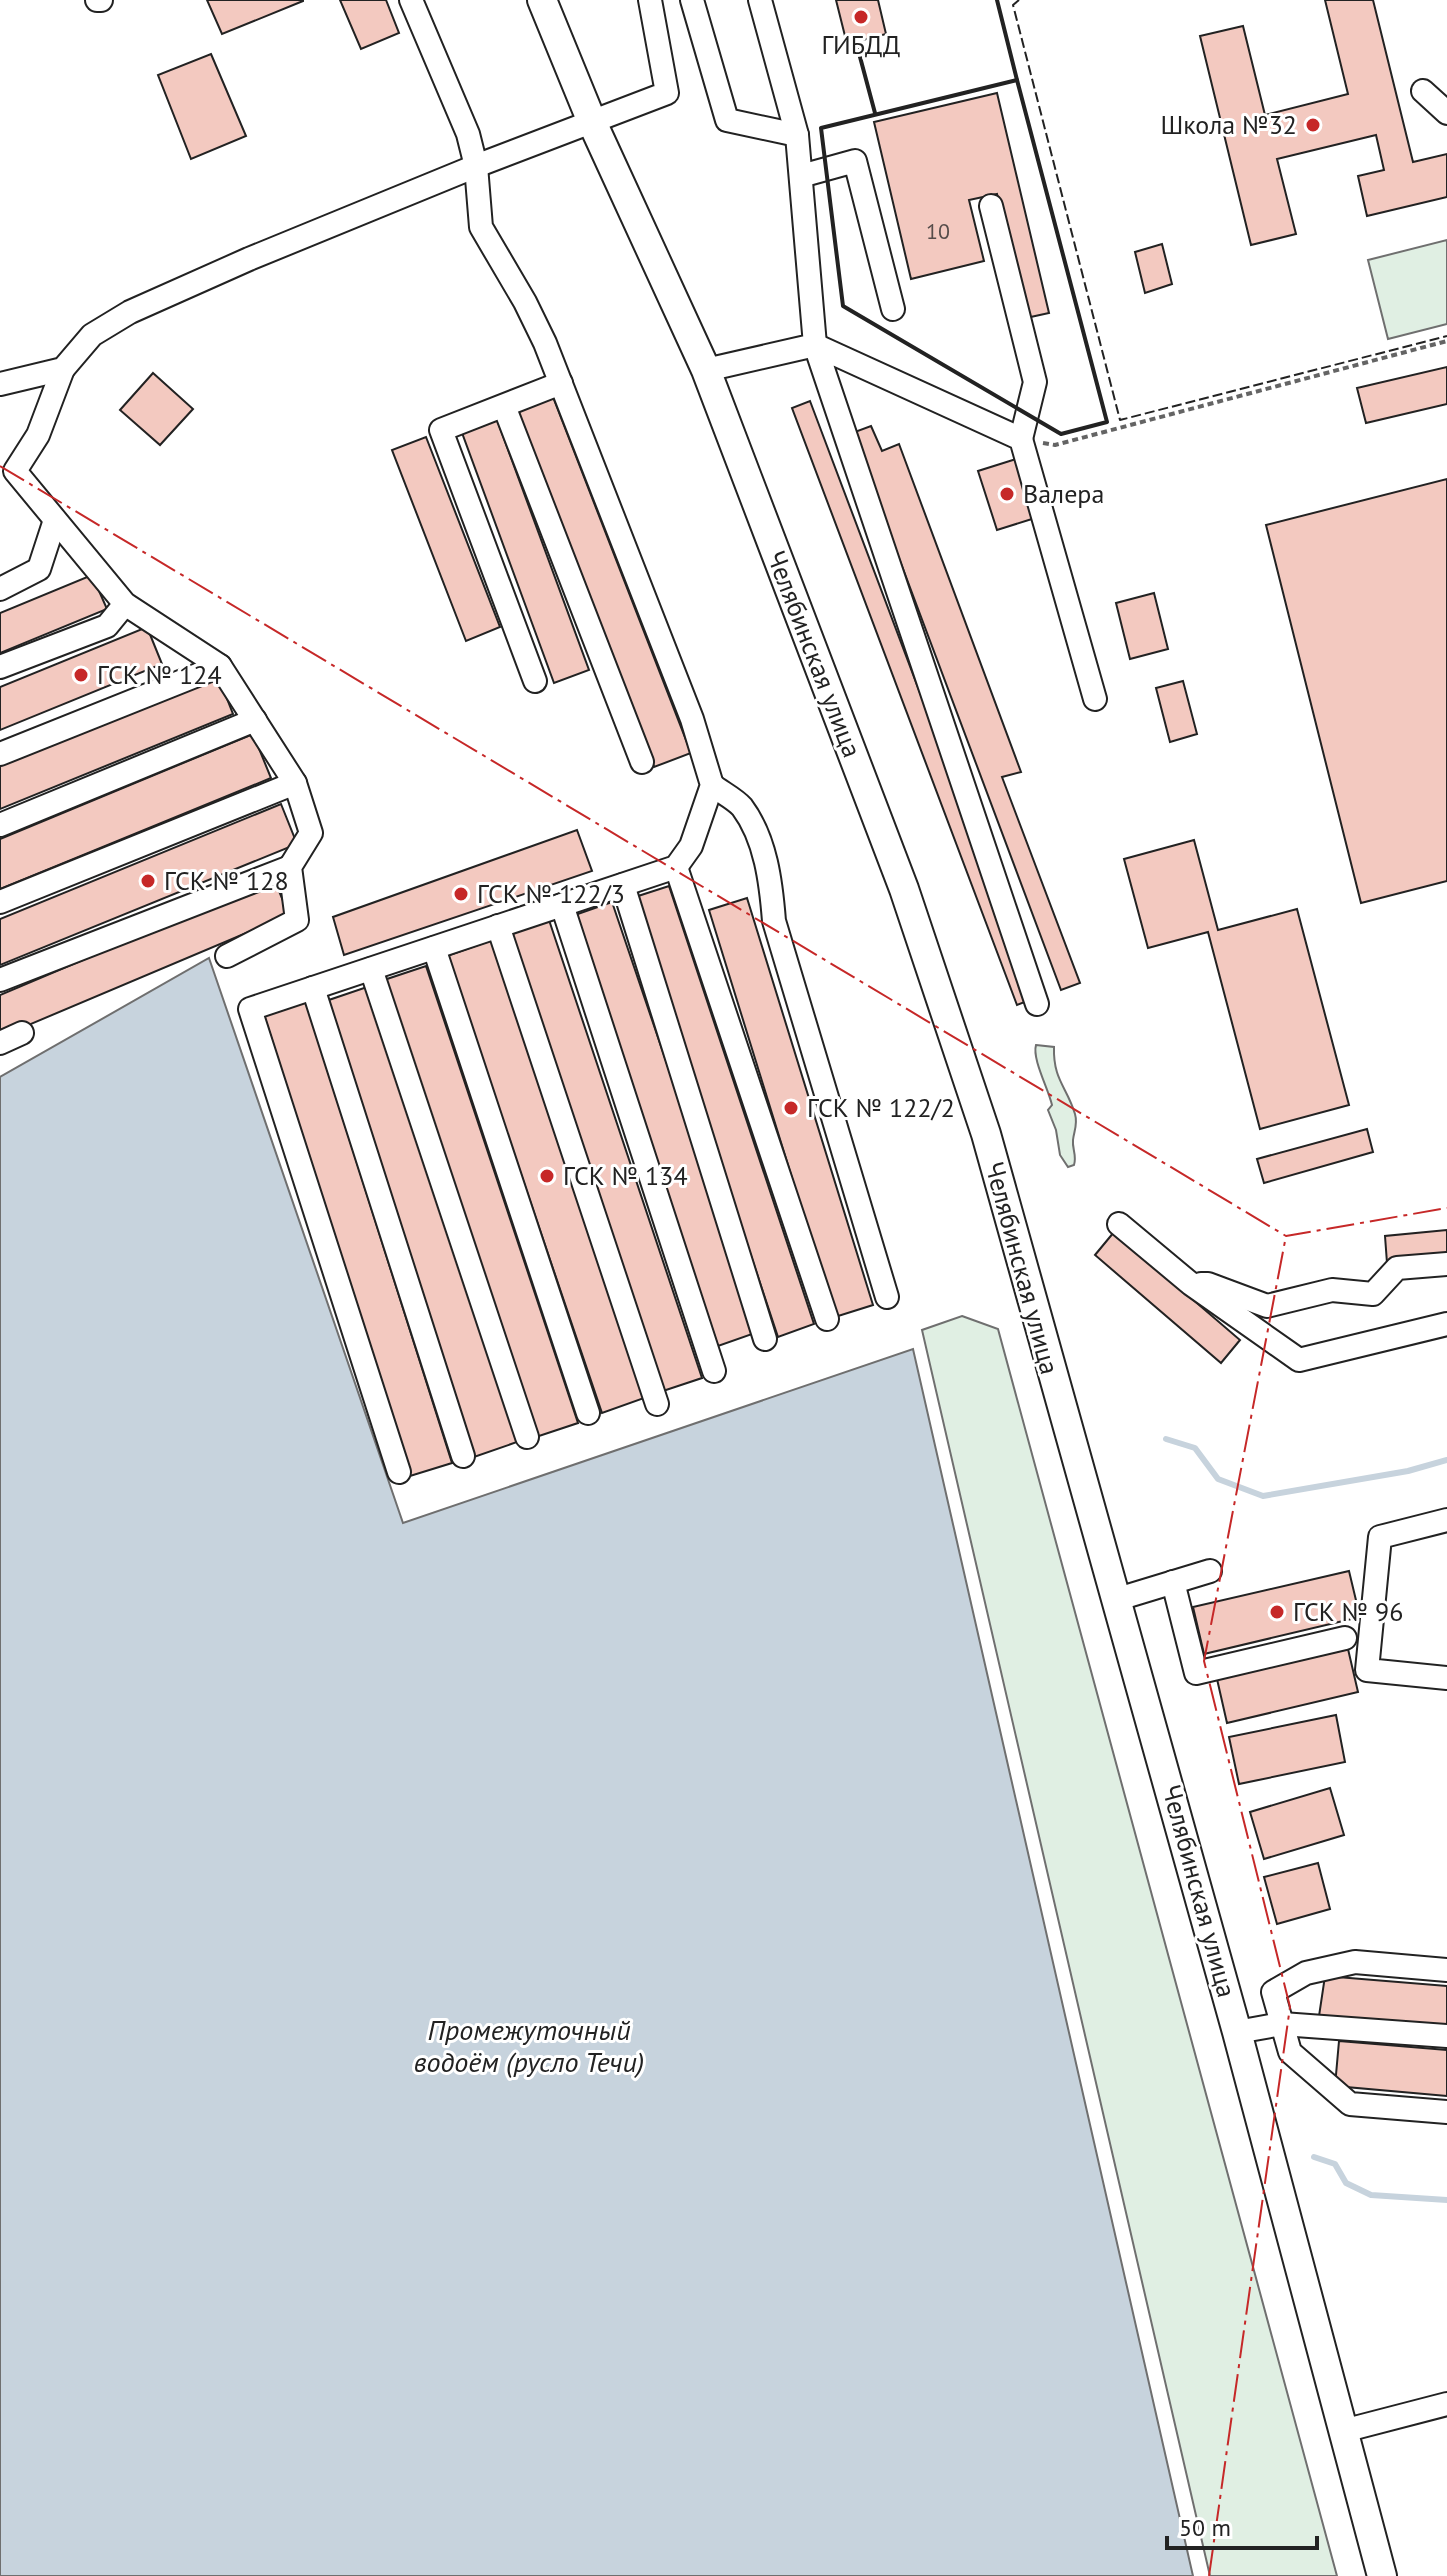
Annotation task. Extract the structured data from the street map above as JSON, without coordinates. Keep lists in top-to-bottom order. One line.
{"streets":{"main road":["Челябинская улица"]},"water":["Промежуточный водоём (русло Течи)"],"places":["ГИБДД","Школа №32","Валера","ГСК № 124","ГСК № 128","ГСК № 122/3","ГСК № 122/2","ГСК № 134","ГСК № 96"],"house_numbers":["10"],"scale_bar":"50 m"}
